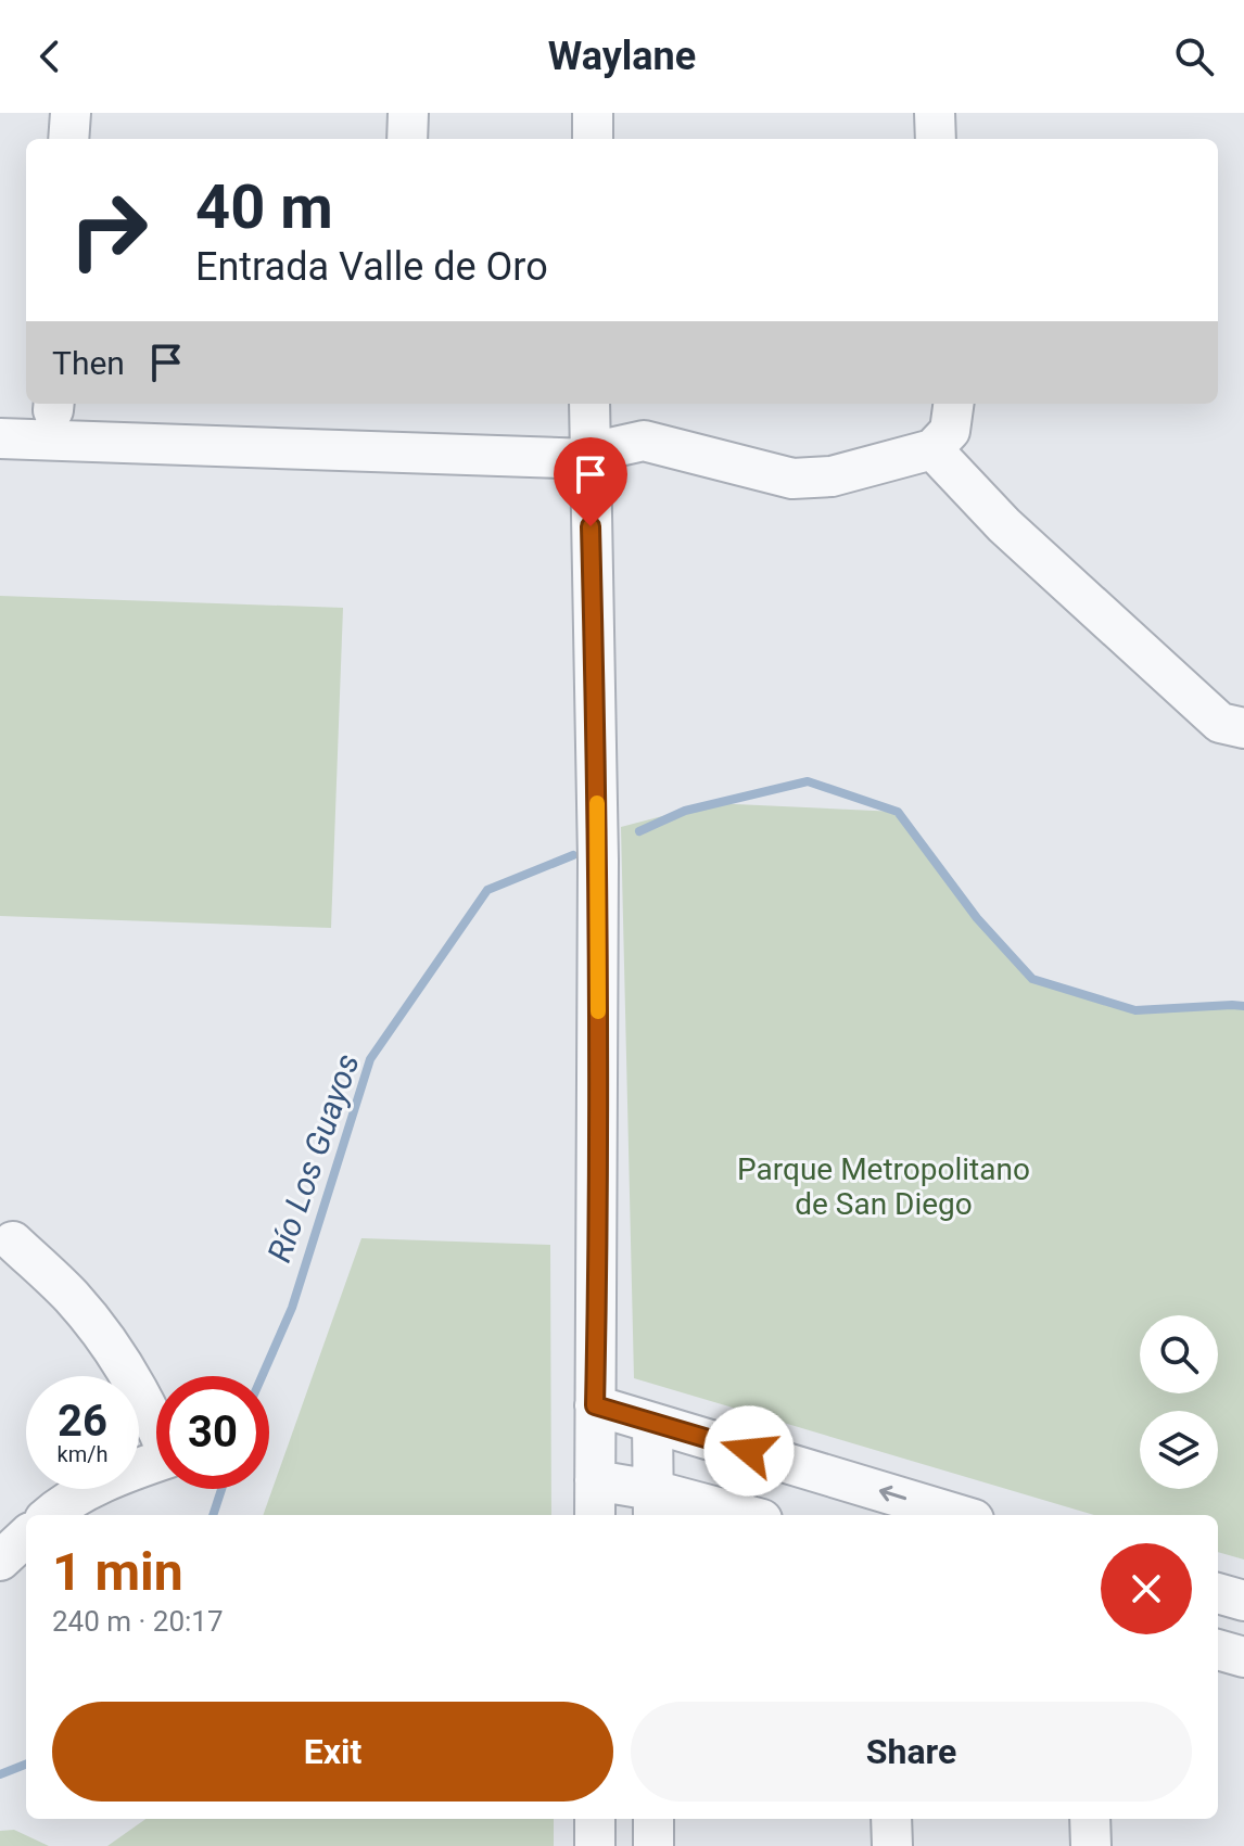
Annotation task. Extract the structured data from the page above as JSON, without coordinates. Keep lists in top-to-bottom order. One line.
{"water":["Río Los Guayos"],"parks":["Parque Metropolitano de San Diego"],"page":{"header":"Waylane","turn":["40 m","Entrada Valle de Oro"],"then":"Then","speed":"26 km/h","limit":"30","heading":["1 min","240 m · 20:17"],"buttons":["Exit","Share"]}}
